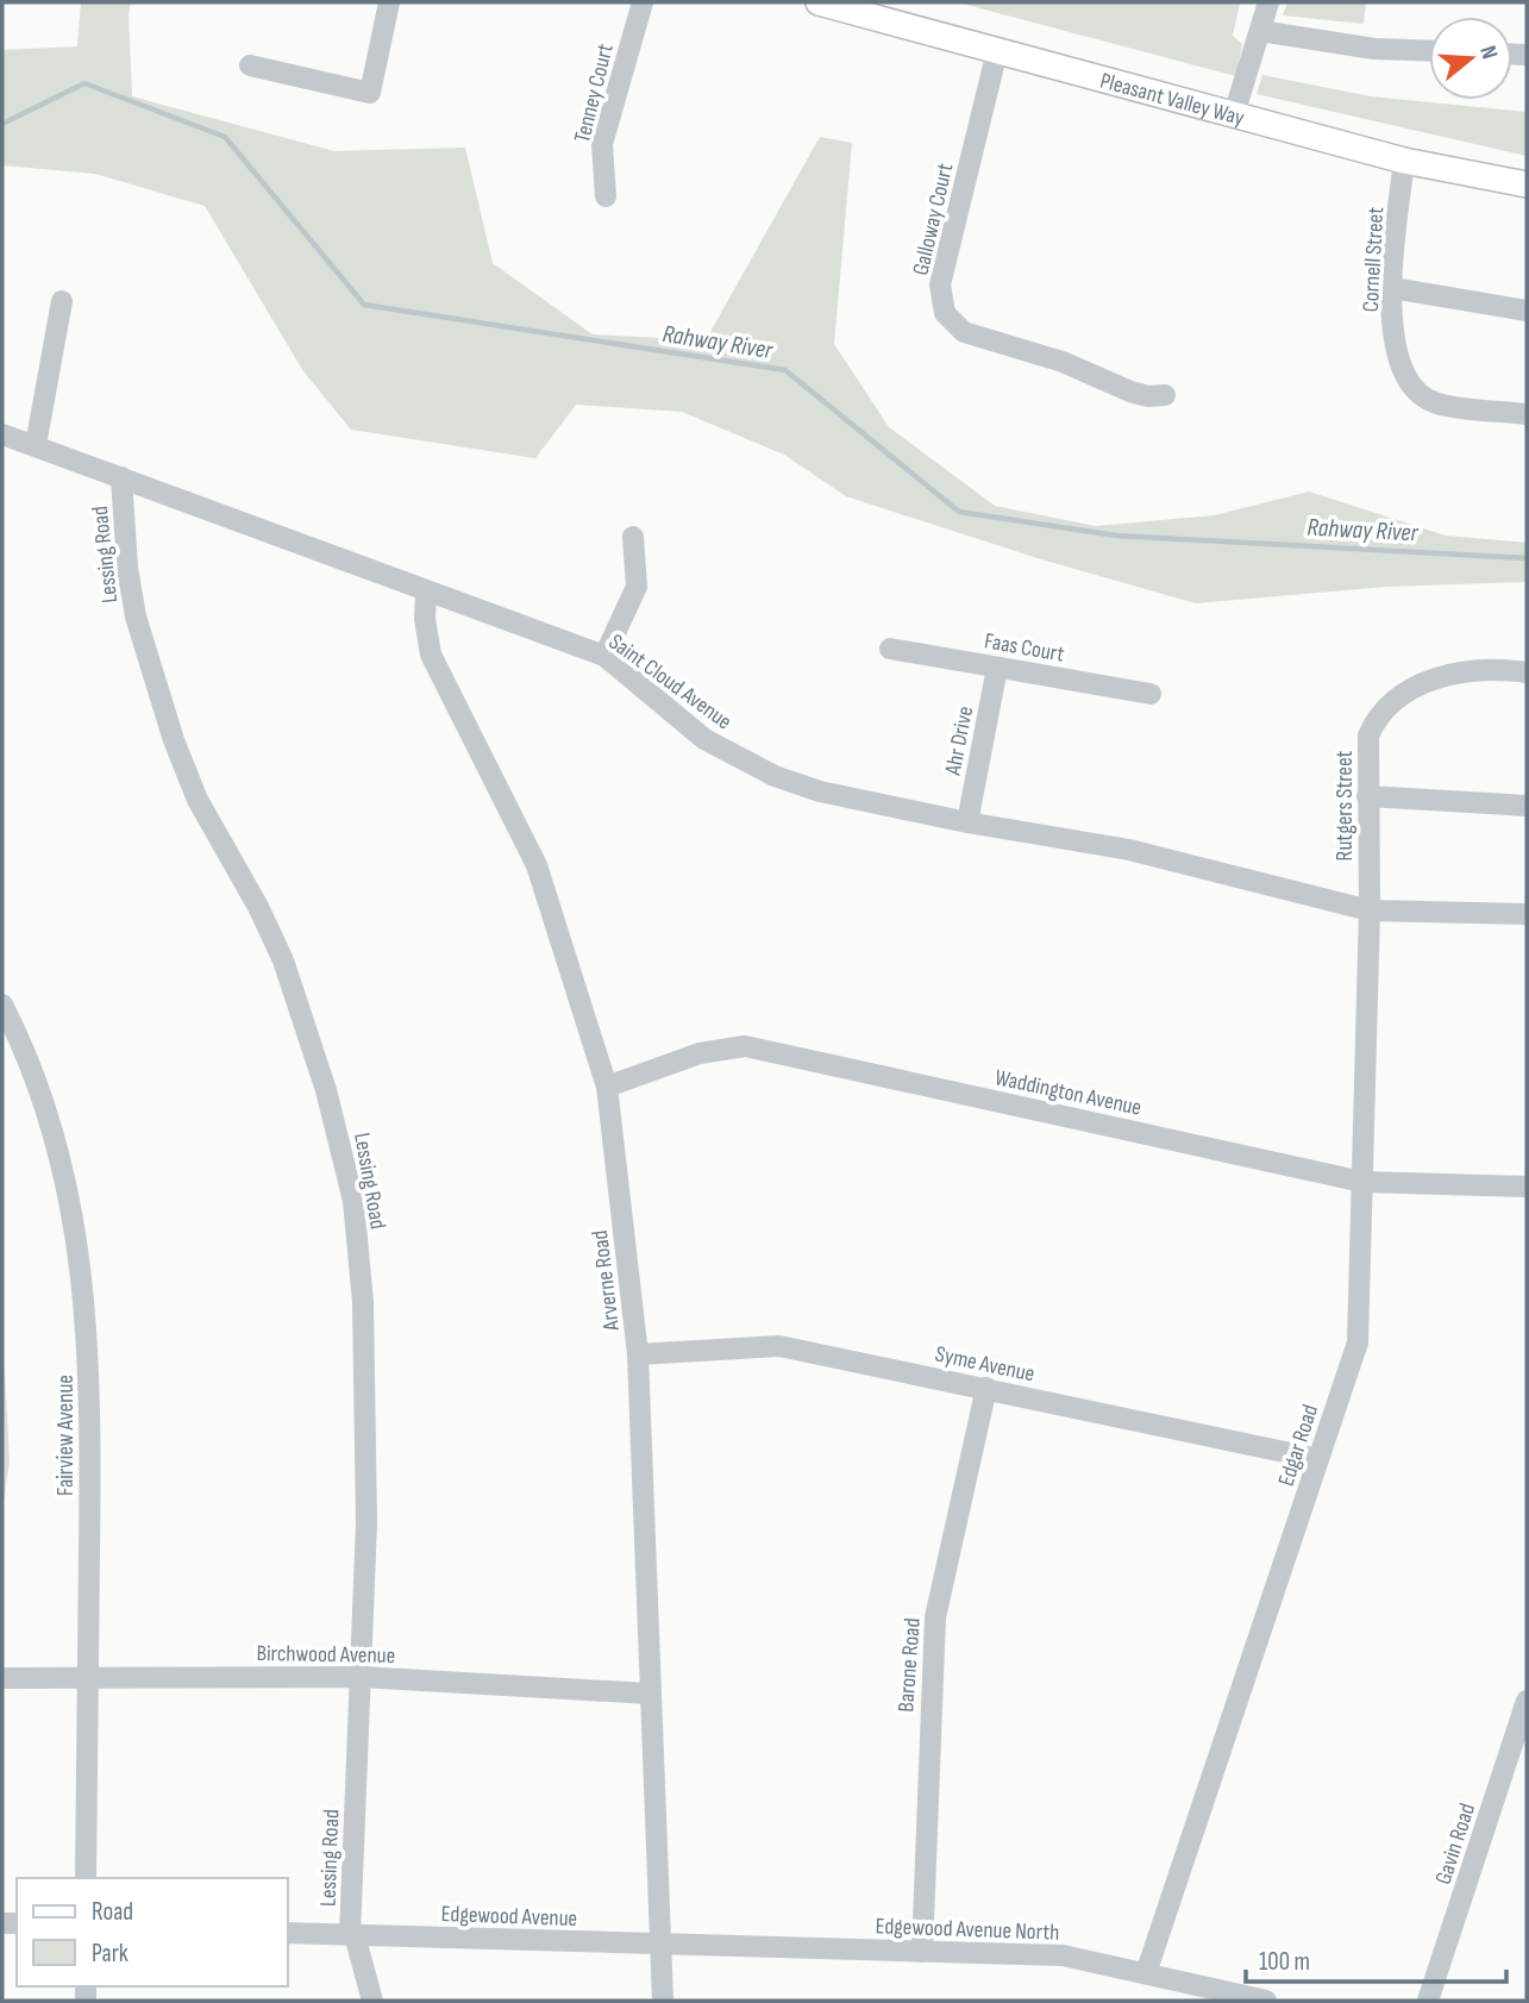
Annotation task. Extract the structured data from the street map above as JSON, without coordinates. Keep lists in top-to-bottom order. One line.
{"streets":{"main road":["Pleasant Valley Way"],"street":["Tenney Court","Galloway Court","Cornell Street","Lessing Road","Faas Court","Saint Cloud Avenue","Ahr Drive","Rutgers Street","Waddington Avenue","Arverne Road","Syme Avenue","Fairview Avenue","Edgar Road","Birchwood Avenue","Barone Road","Gavin Road","Edgewood Avenue","Edgewood Avenue North"]},"crossings":[["Pleasant Valley Way","Galloway Court"],["Pleasant Valley Way","Cornell Street"],["Lessing Road","Saint Cloud Avenue"],["Lessing Road","Birchwood Avenue"],["Lessing Road","Edgewood Avenue"],["Faas Court","Ahr Drive"],["Saint Cloud Avenue","Ahr Drive"],["Saint Cloud Avenue","Rutgers Street"],["Saint Cloud Avenue","Arverne Road"],["Saint Cloud Avenue","Edgar Road"],["Rutgers Street","Edgar Road"],["Waddington Avenue","Arverne Road"],["Waddington Avenue","Edgar Road"],["Arverne Road","Syme Avenue"],["Arverne Road","Birchwood Avenue"],["Arverne Road","Edgewood Avenue"],["Arverne Road","Edgewood Avenue North"],["Syme Avenue","Edgar Road"],["Syme Avenue","Barone Road"],["Fairview Avenue","Birchwood Avenue"],["Edgar Road","Edgewood Avenue North"],["Barone Road","Edgewood Avenue North"],["Edgewood Avenue","Edgewood Avenue North"]],"water":["Rahway River"],"legend":["Road","Park"],"scale_bar":"100 m","north":"right"}
